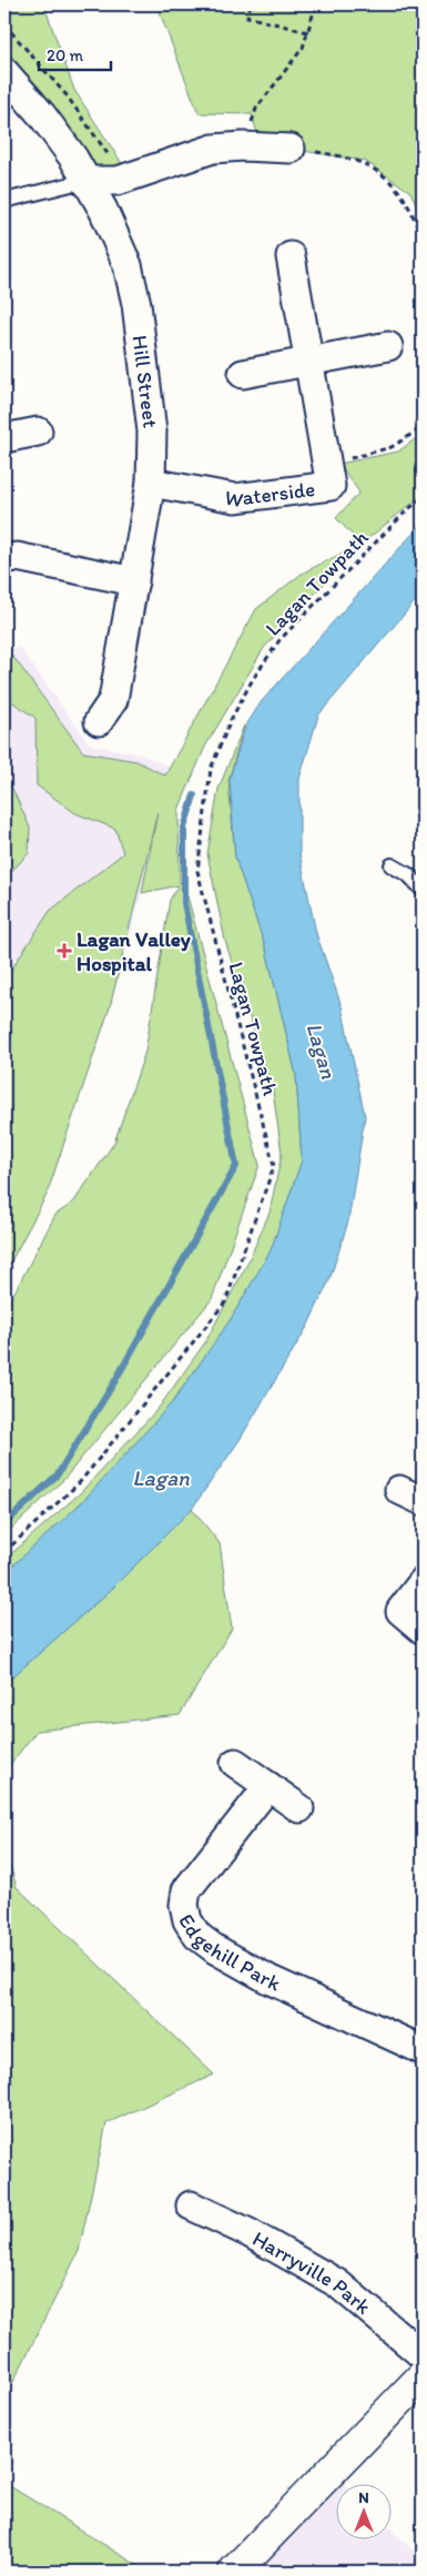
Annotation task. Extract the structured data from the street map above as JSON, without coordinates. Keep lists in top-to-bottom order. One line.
{"streets":{"street":["Hill Street","Waterside","Edgehill Park","Harryville Park"],"path":["Lagan Towpath"]},"crossings":[["Hill Street","Waterside"]],"water":["Lagan"],"places":{"health":["Lagan Valley Hospital"]},"scale_bar":"20 m","north":"top"}
